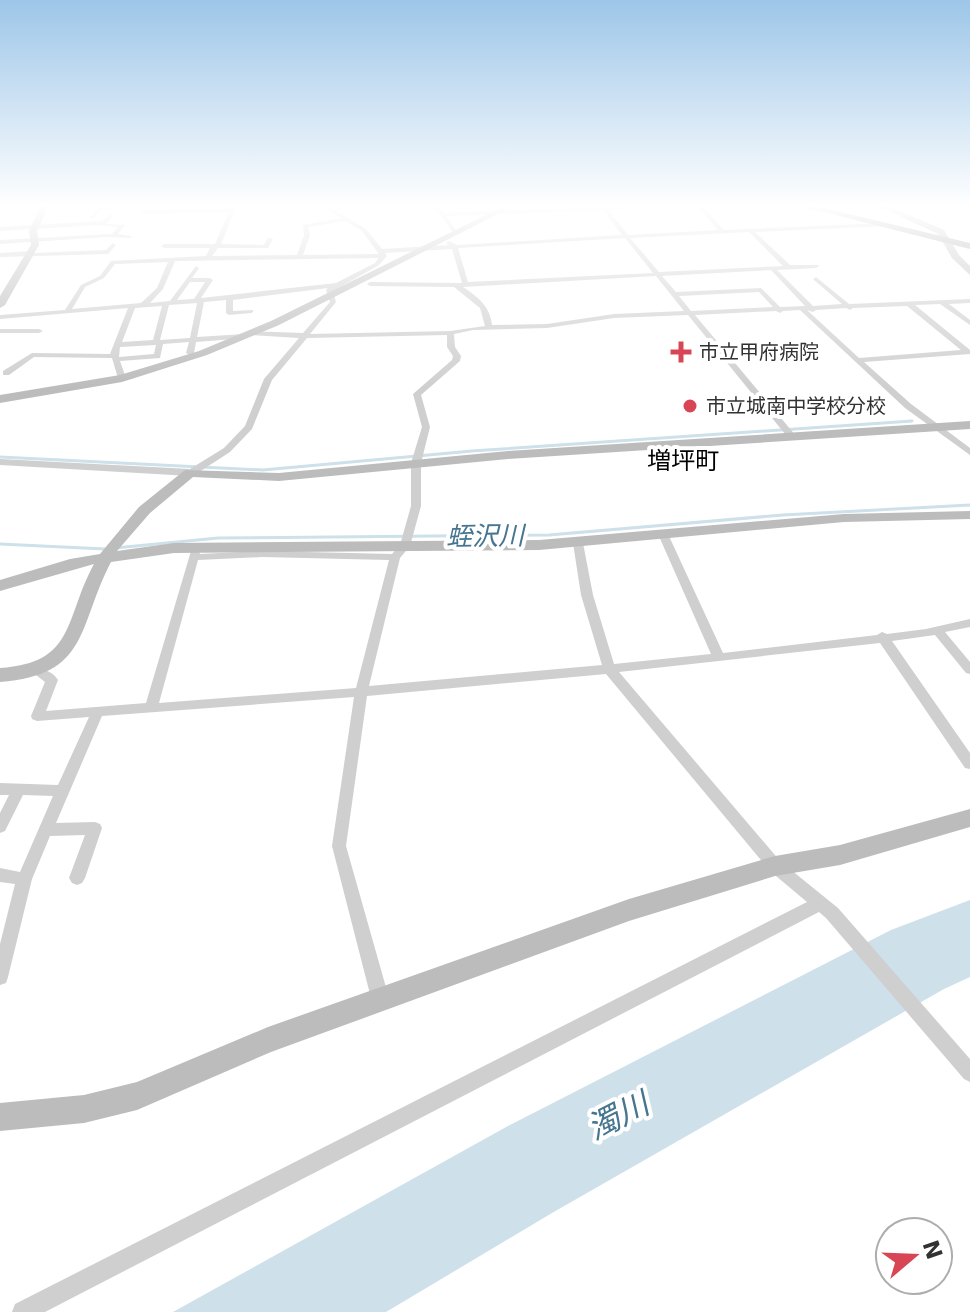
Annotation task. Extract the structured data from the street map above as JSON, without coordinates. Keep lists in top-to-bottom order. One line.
{"districts":["増坪町"],"water":["蛭沢川","濁川"],"places":{"health":["市立甲府病院"],"other":["市立城南中学校分校"]},"north":"right"}
